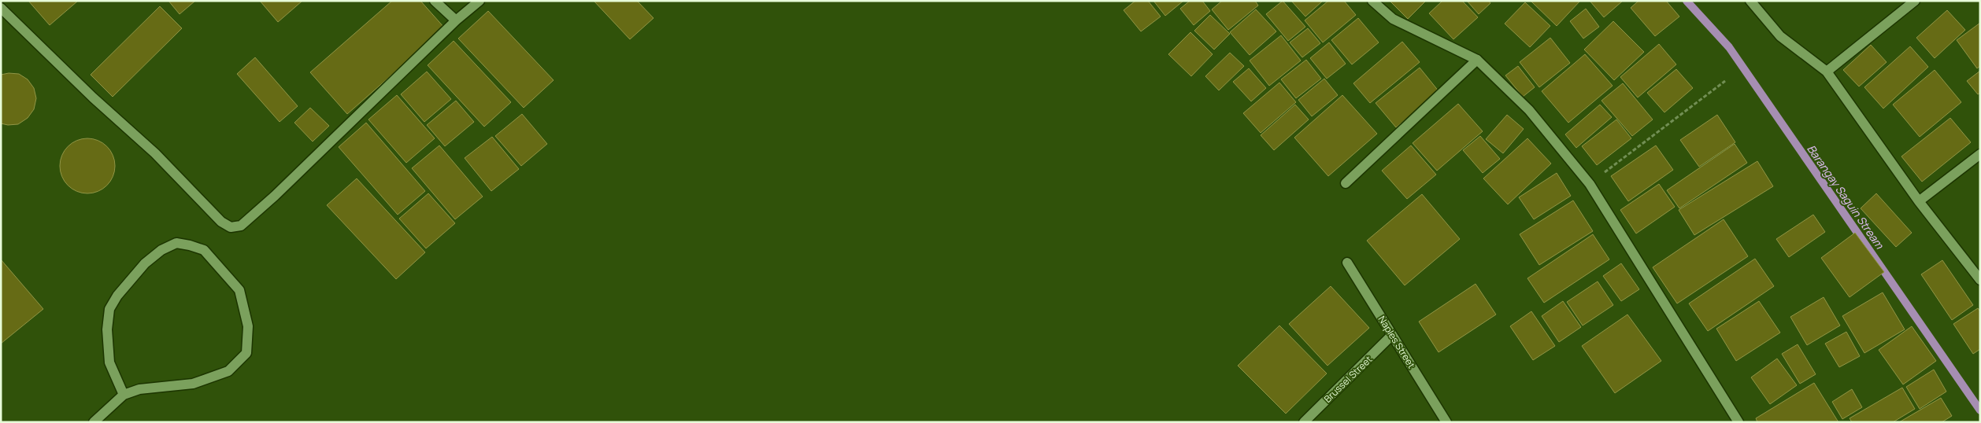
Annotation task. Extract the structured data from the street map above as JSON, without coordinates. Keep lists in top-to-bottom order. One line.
{"streets":{"street":["Naples Street","Brussel Street"]},"crossings":[["Naples Street","Brussel Street"]],"water":["Barangay Saguin Stream"]}
